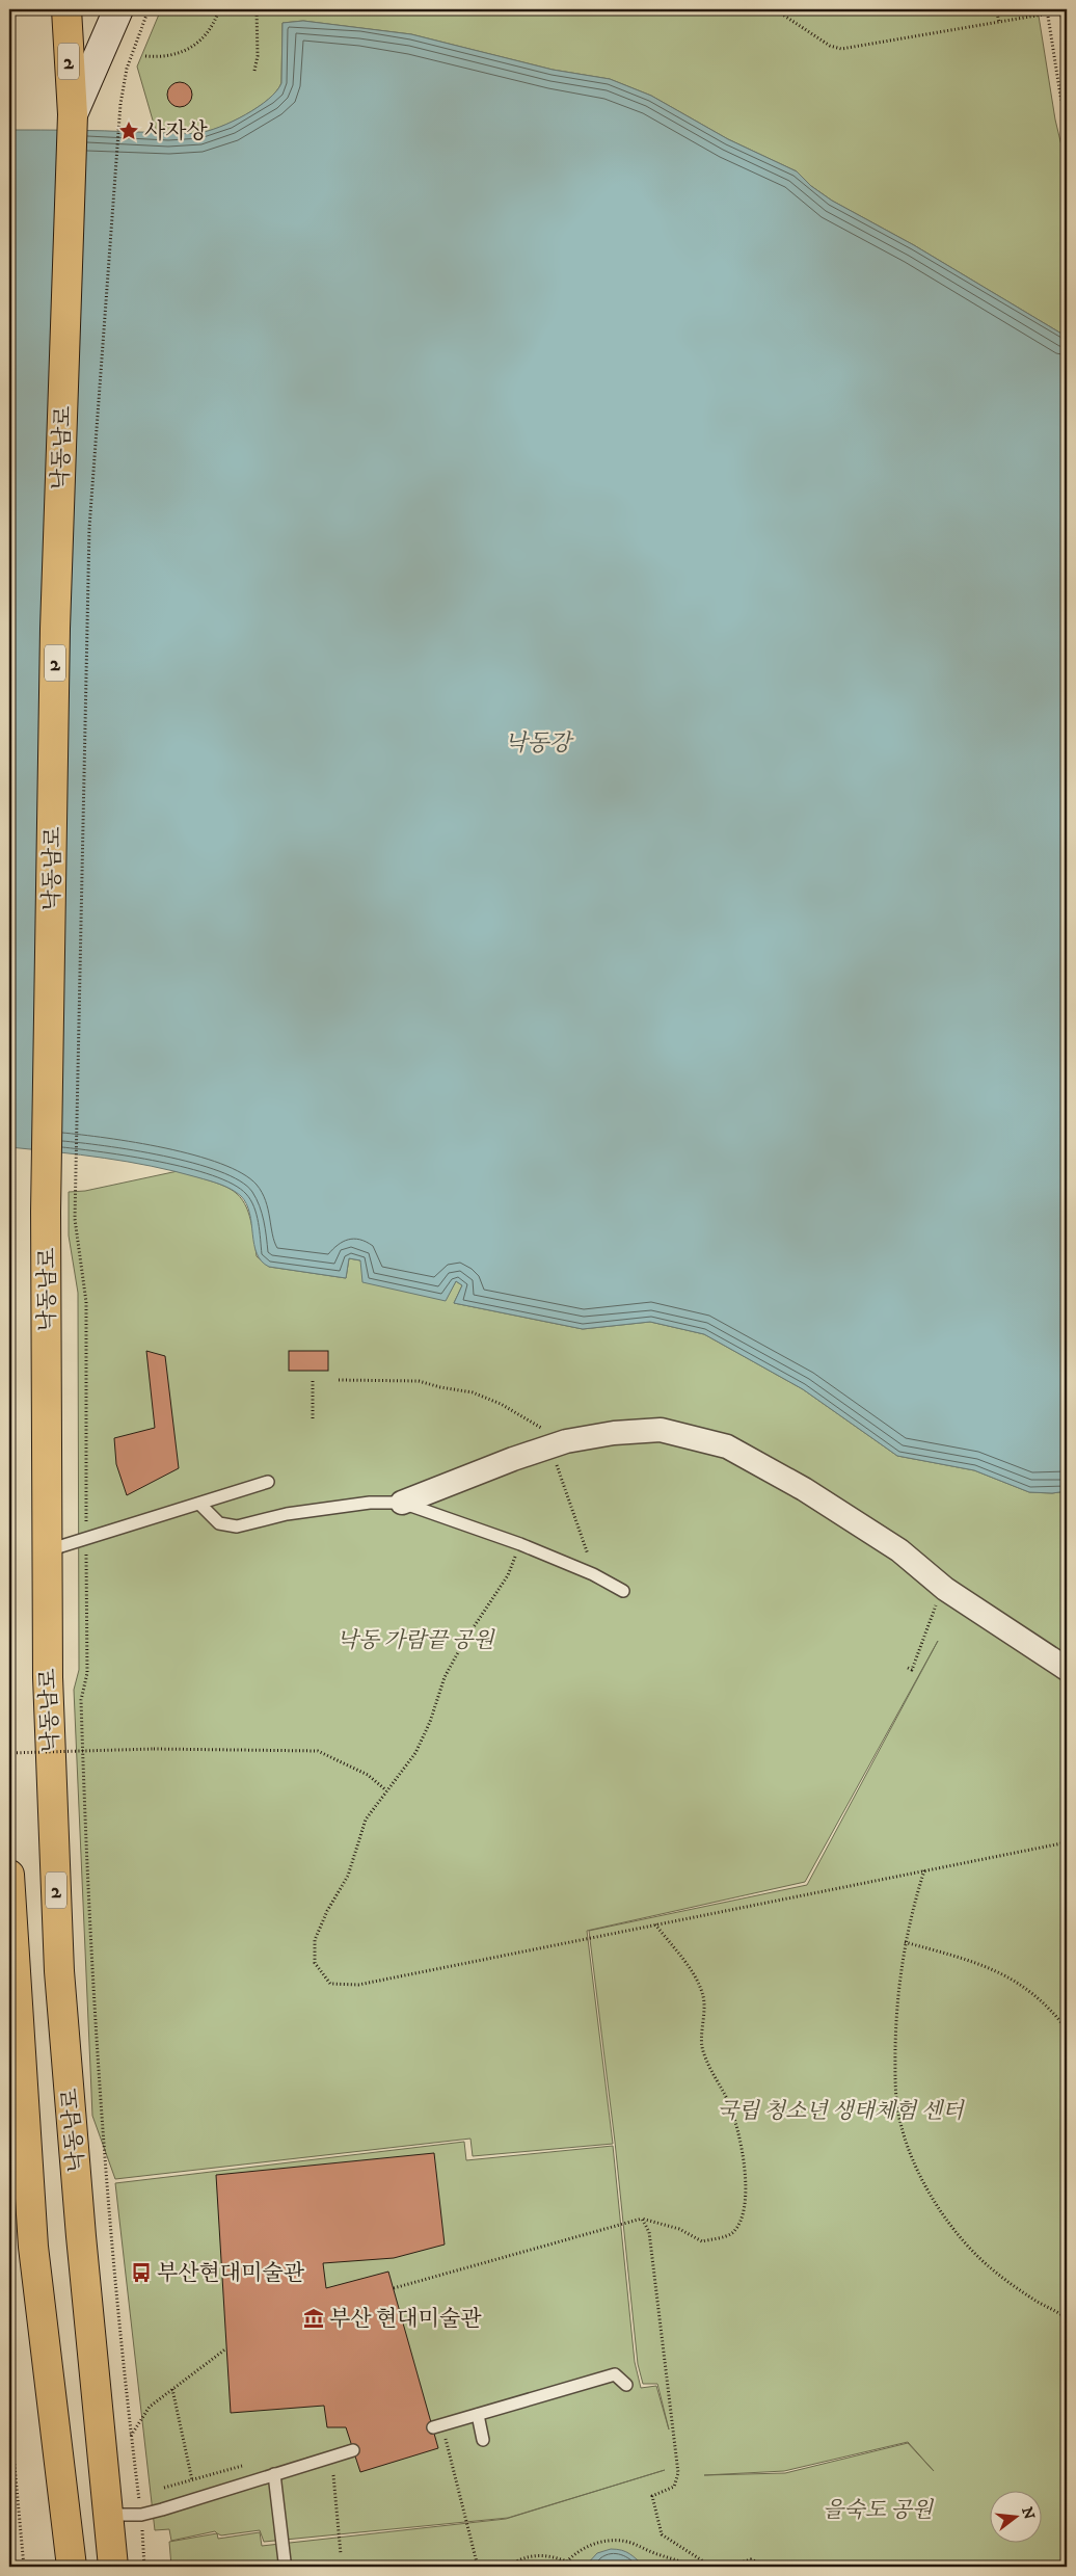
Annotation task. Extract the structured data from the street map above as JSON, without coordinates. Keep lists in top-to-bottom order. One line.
{"streets":{"main road":["2","낙동남로"]},"water":["낙동강"],"parks":["낙동 가람끝 공원","국립 청소년 생태체험 센터","을숙도 공원"],"places":{"place":["사자상"],"bus stop":["부산현대미술관"],"museum":["부산 현대미술관"]},"north":"right"}
